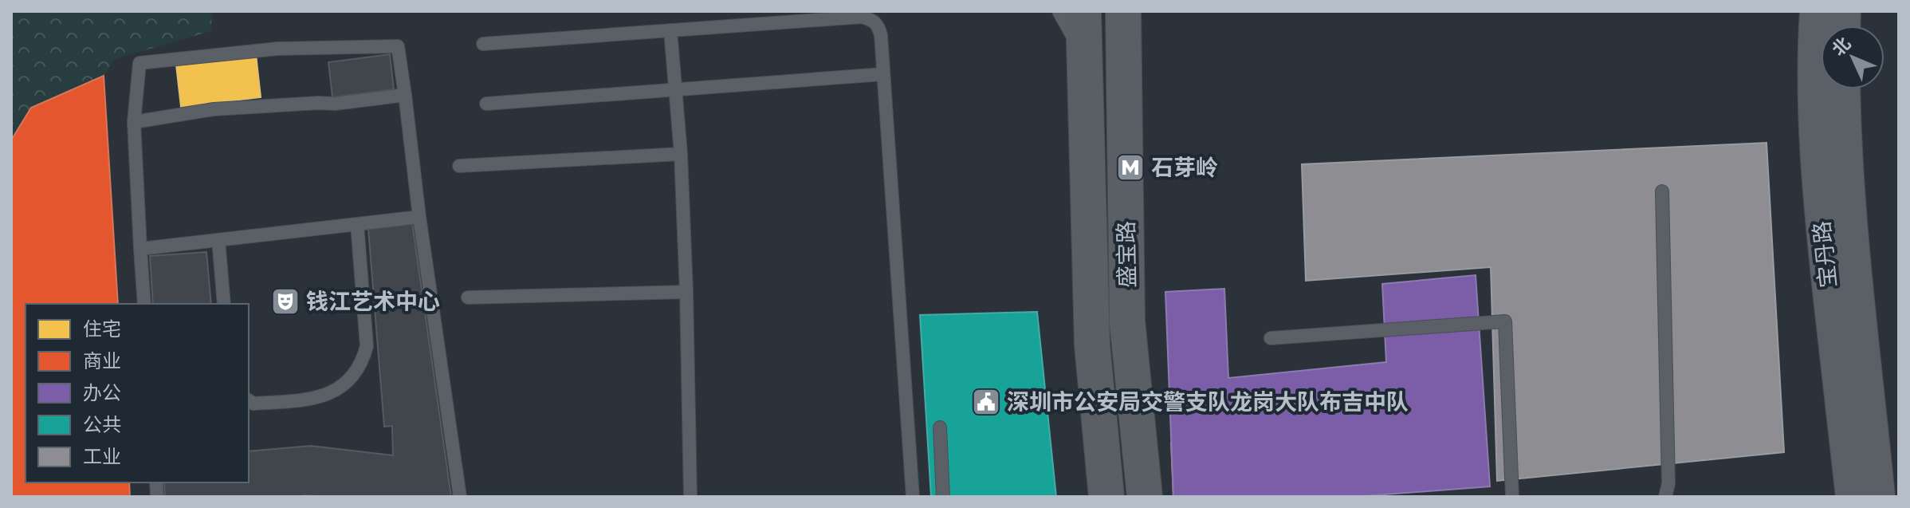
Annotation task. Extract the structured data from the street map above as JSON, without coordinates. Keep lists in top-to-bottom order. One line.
{"streets":{"main road":["盛宝路"],"street":["宝丹路"]},"places":{"metro station":["石芽岭"],"theatre":["钱江艺术中心"],"public building":["深圳市公安局交警支队龙岗大队布吉中队"]},"legend":["住宅","商业","办公","公共","工业"],"north":"top left"}
